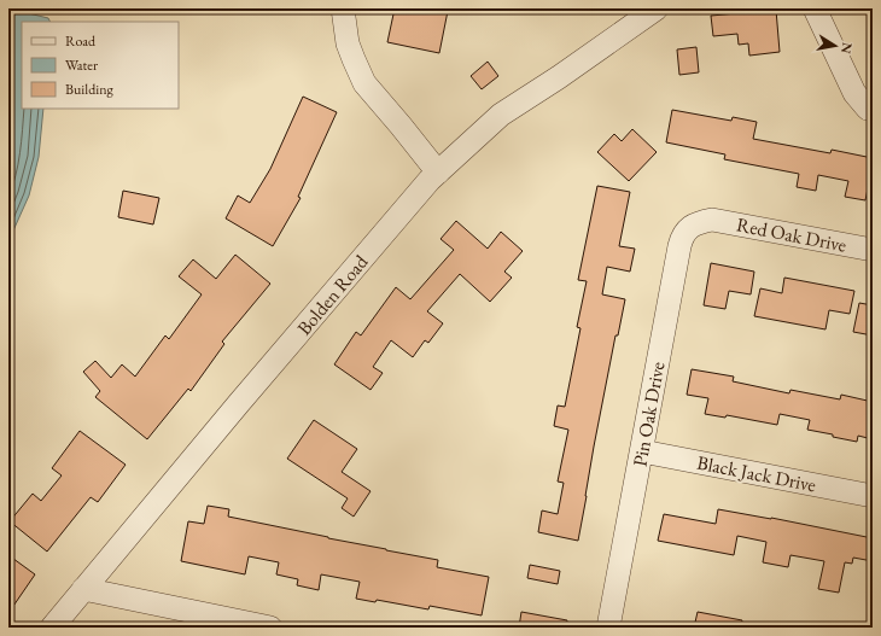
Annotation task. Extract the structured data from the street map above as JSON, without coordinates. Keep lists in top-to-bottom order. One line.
{"streets":{"street":["Red Oak Drive","Bolden Road","Pin Oak Drive","Black Jack Drive"]},"crossings":[["Red Oak Drive","Pin Oak Drive"],["Pin Oak Drive","Black Jack Drive"]],"legend":["Road","Water","Building"],"north":"right"}
